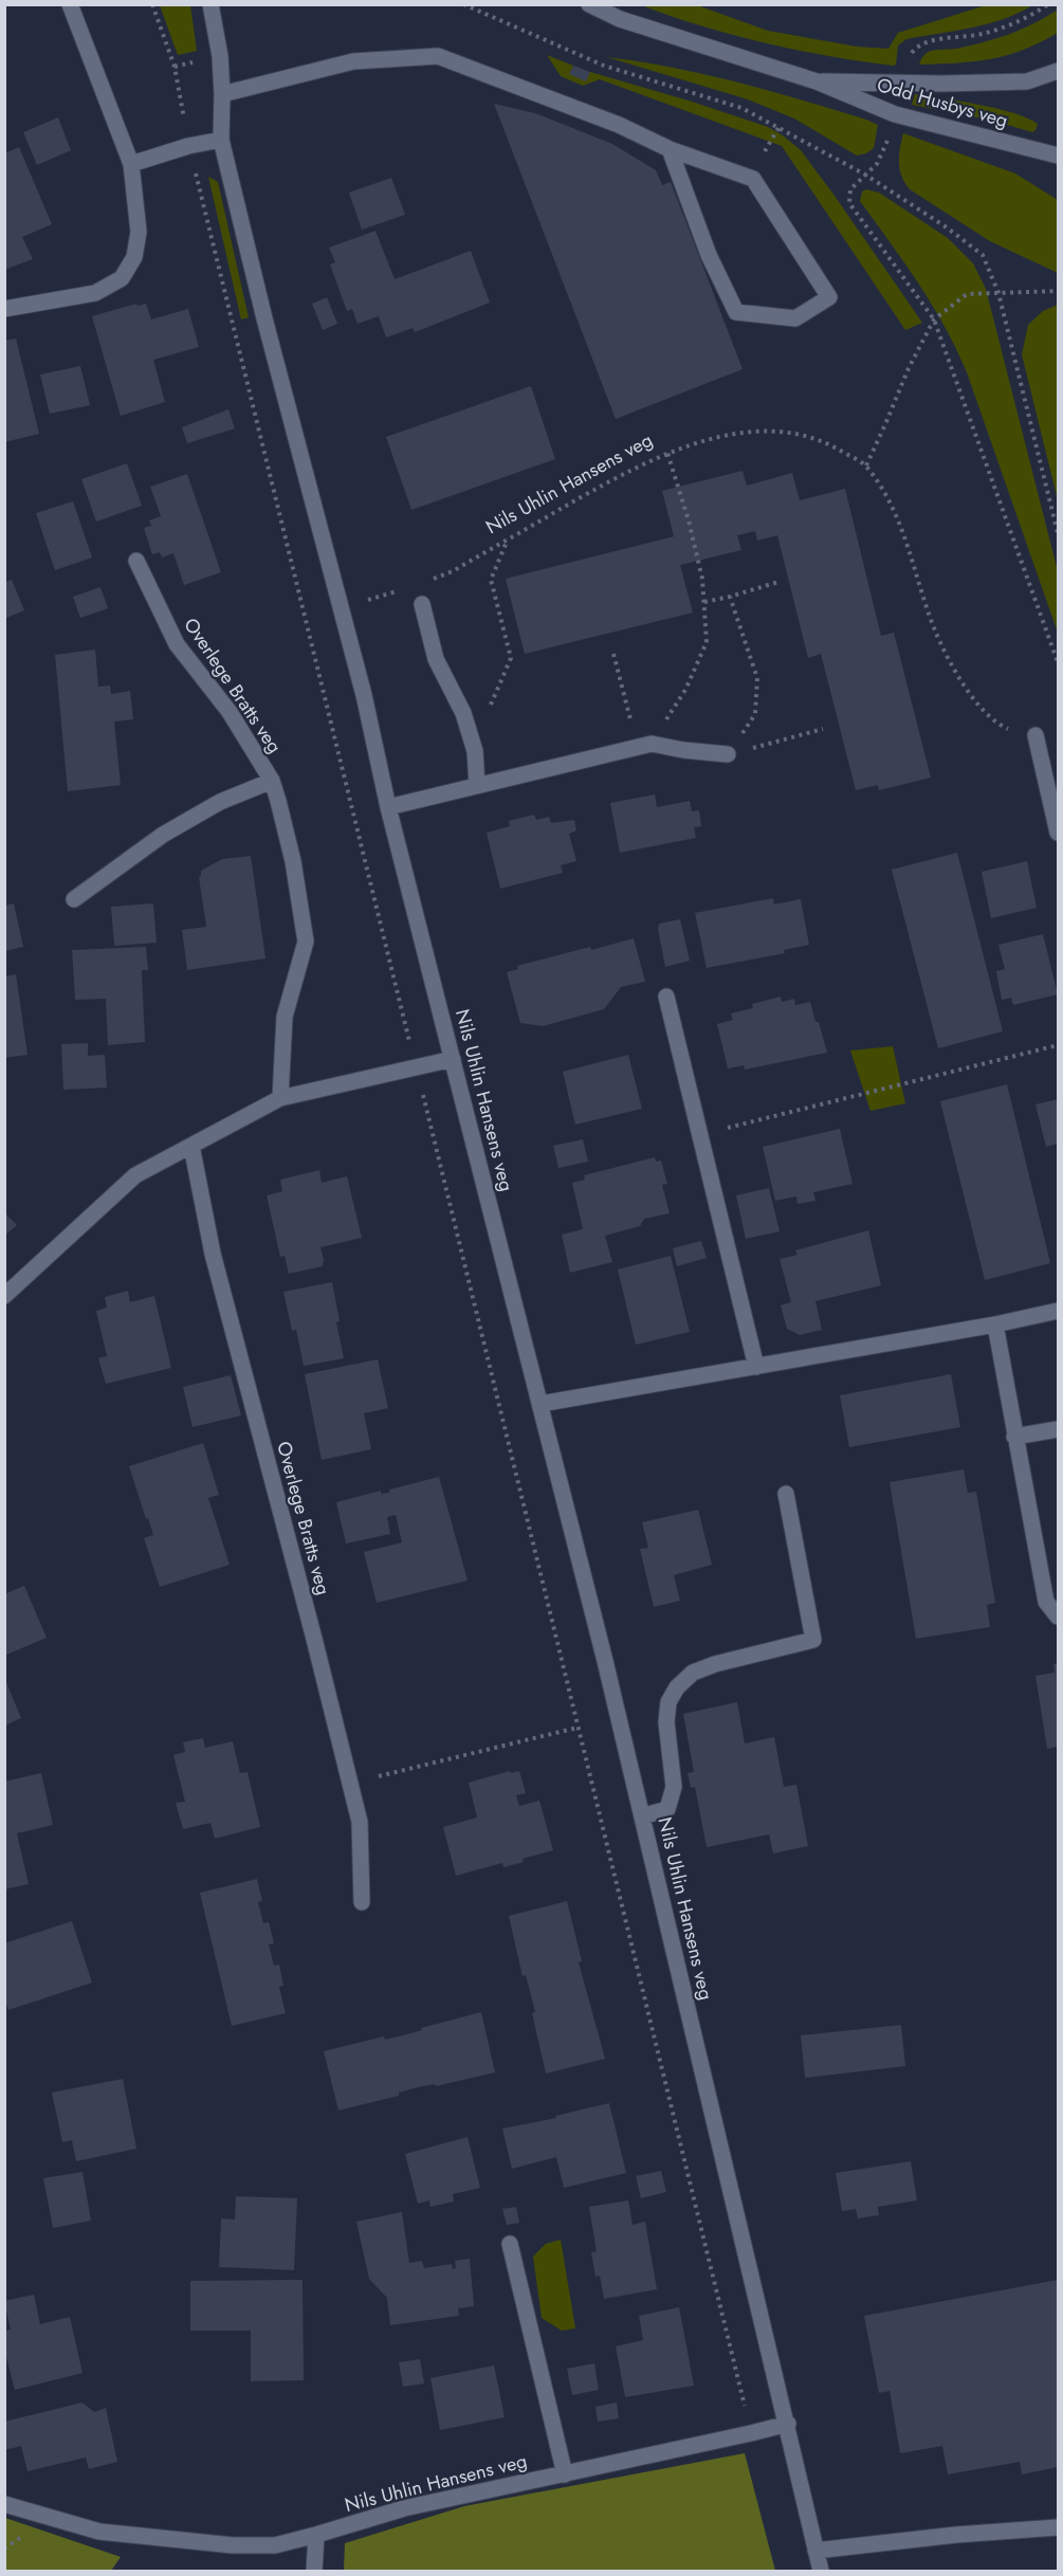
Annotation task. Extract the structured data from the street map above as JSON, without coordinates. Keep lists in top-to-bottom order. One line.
{"streets":{"street":["Odd Husbys veg","Nils Uhlin Hansens veg","Overlege Bratts veg"]}}
